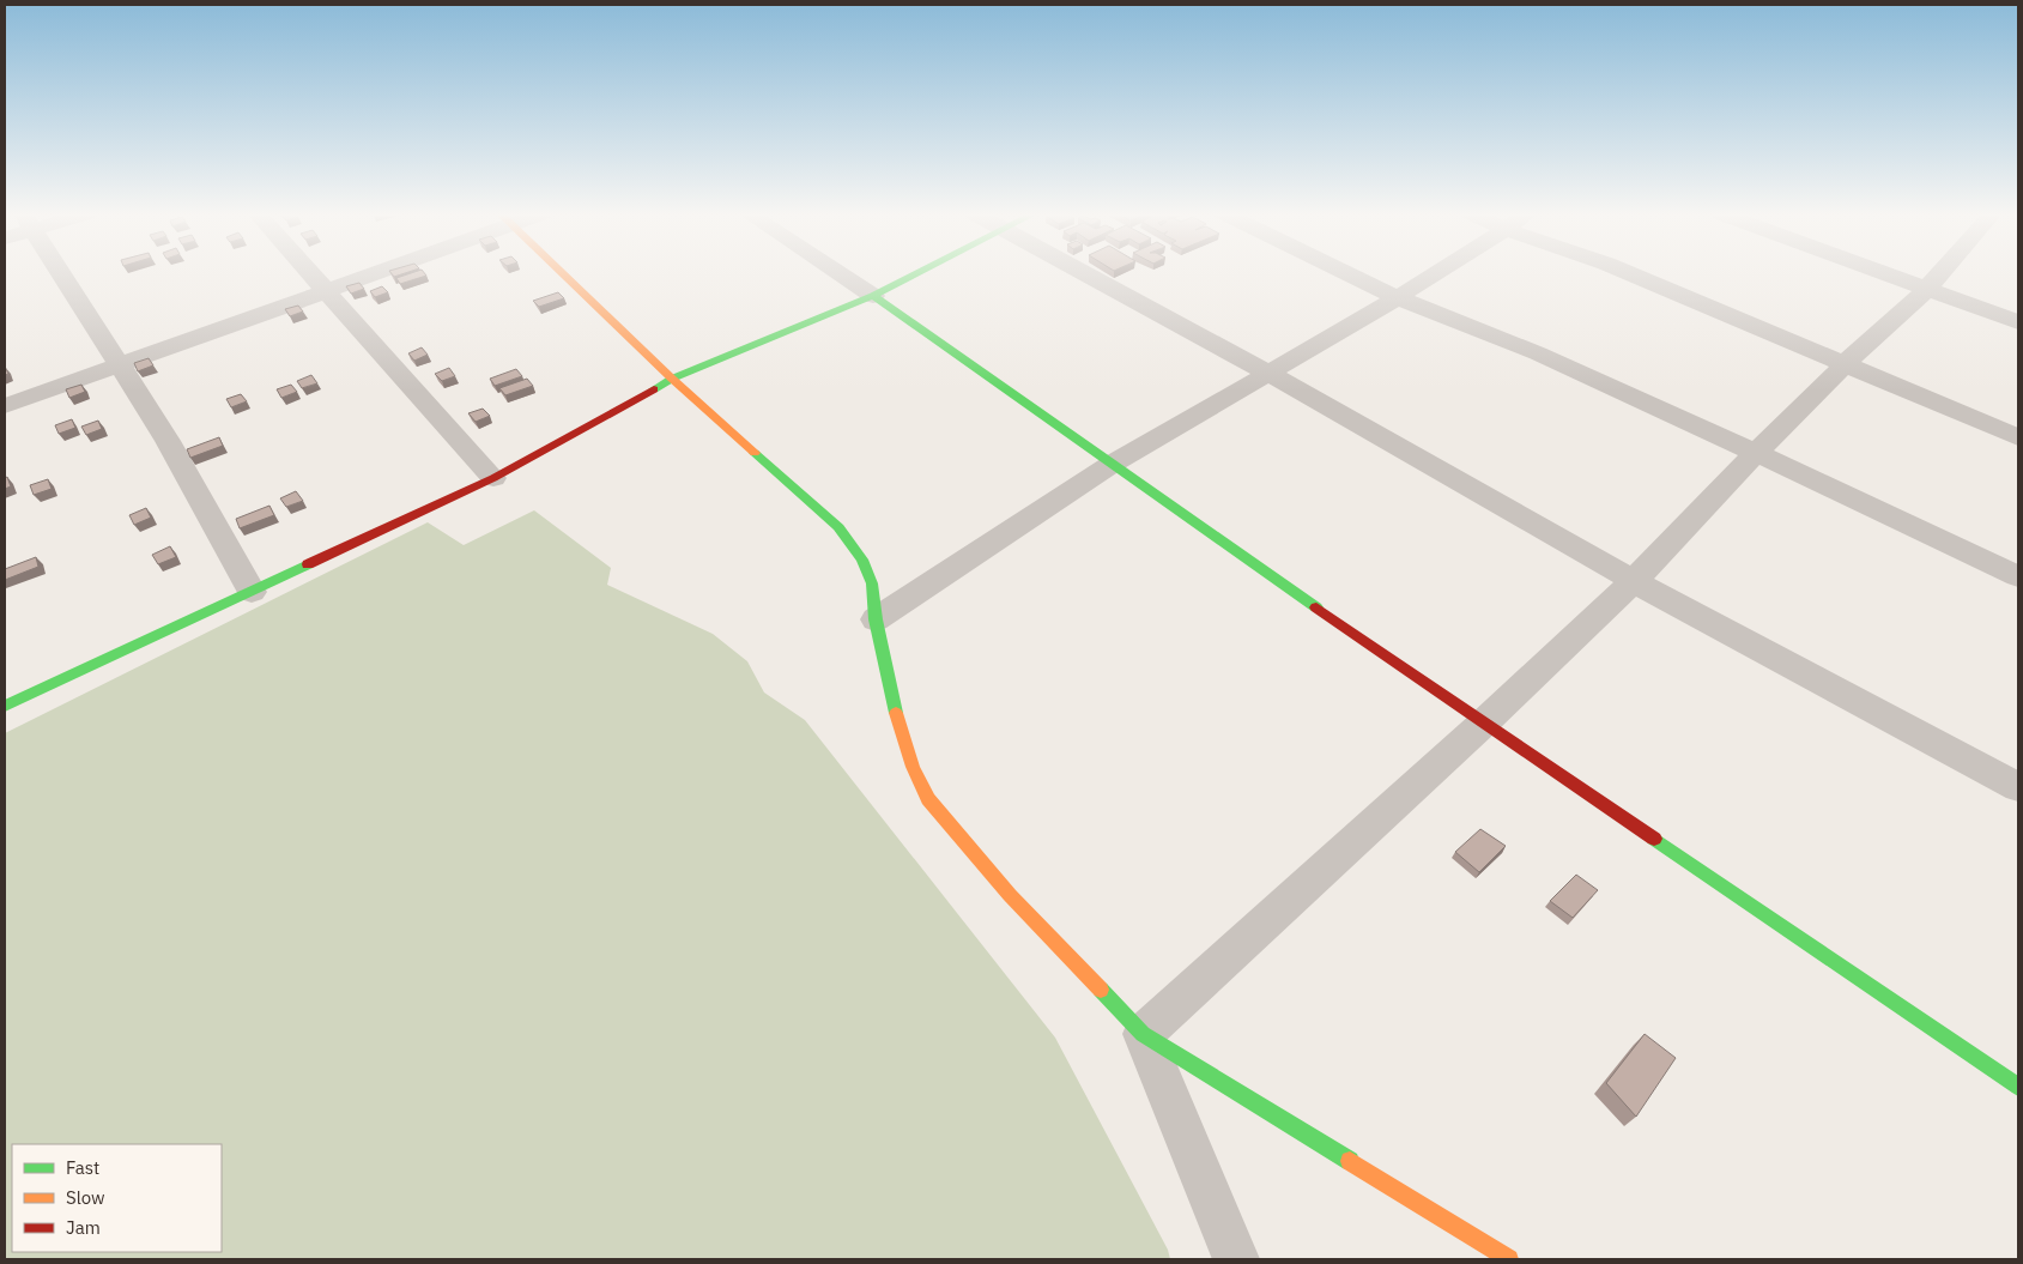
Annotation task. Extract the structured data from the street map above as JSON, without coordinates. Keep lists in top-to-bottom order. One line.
{"legend":["Fast","Slow","Jam"]}
